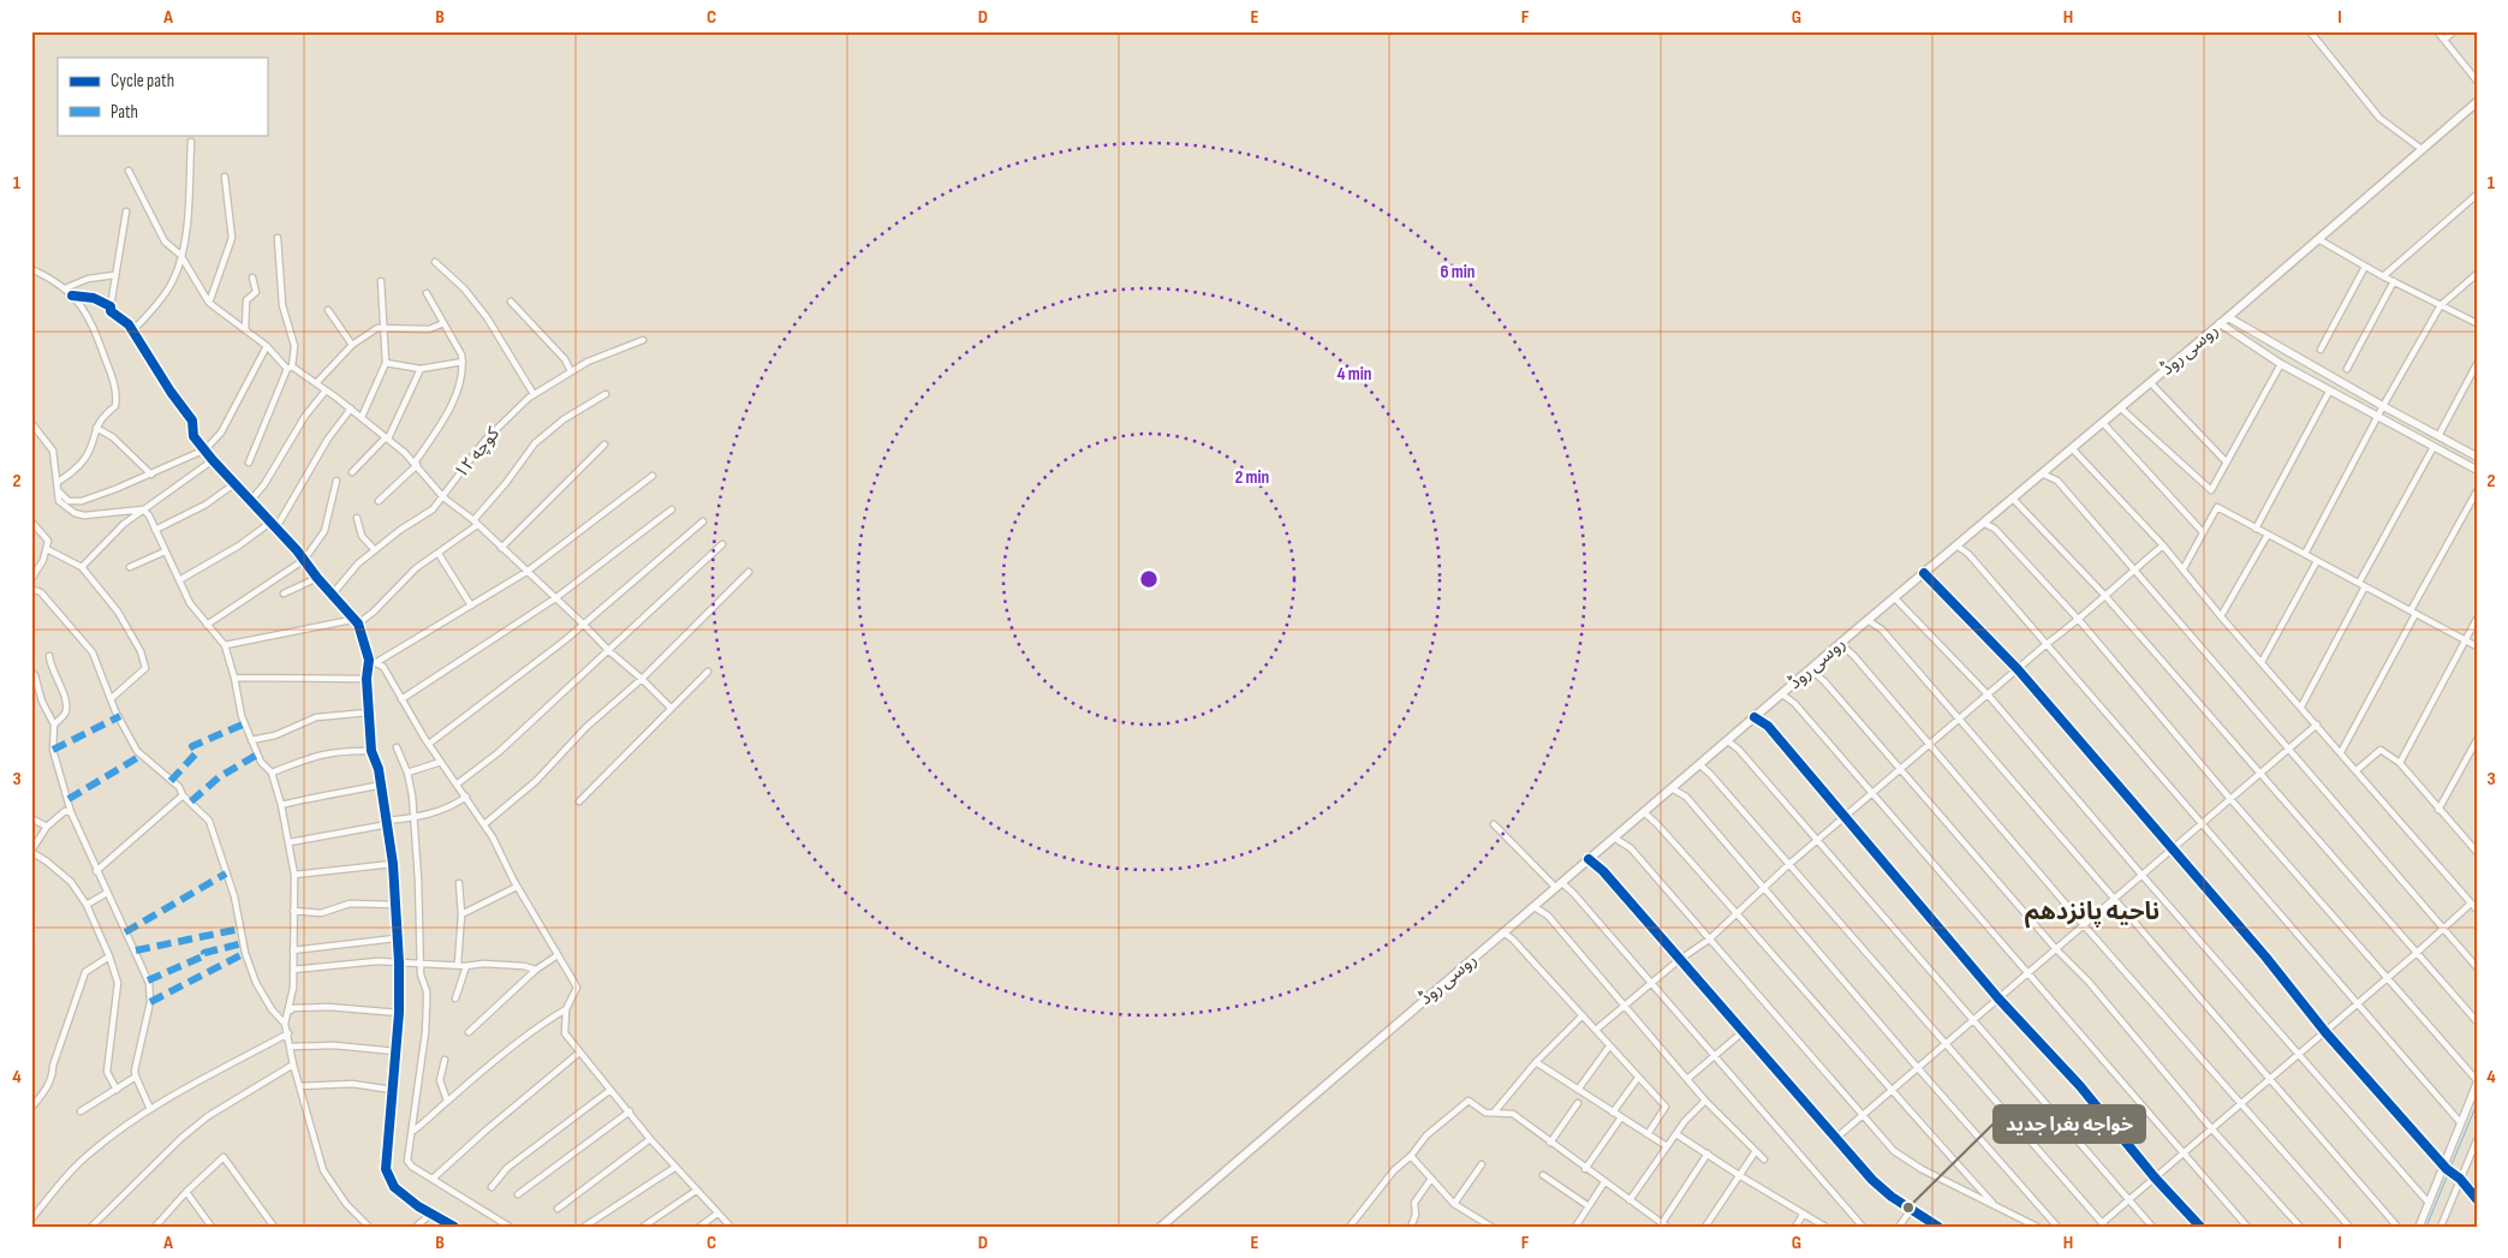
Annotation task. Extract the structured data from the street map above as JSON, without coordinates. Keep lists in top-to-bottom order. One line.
{"streets":{"main road":["روسی روڈ"],"street":["کوچه ۱۲"]},"districts":["ناحیه پانزدهم"],"places":["خواجه بغرا جدید"],"legend":["Cycle path","Path"],"grid":{"columns":["A","B","C","D","E","F","G","H","I"],"rows":["1","2","3","4"]},"rings":["6 min","4 min","2 min"]}
